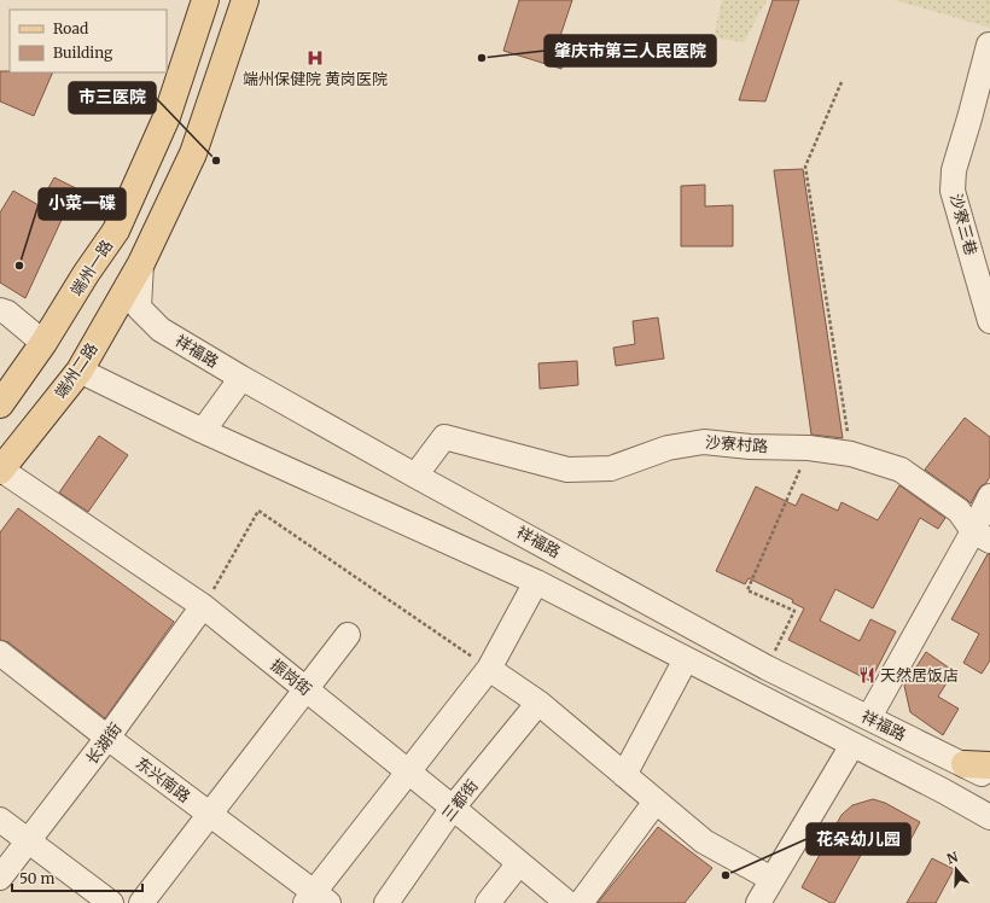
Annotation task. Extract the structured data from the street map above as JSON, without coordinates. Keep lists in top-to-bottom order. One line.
{"streets":{"main road":["端州一路","端州二路"],"street":["沙寮三巷","祥福路","沙寮村路","振岗街","长湖街","东兴南路","三都街"]},"crossings":[["祥福路","端州二路"],["祥福路","沙寮村路"],["端州二路","振岗街"],["振岗街","长湖街"],["振岗街","三都街"],["长湖街","东兴南路"]],"places":{"hospital":["端州保健院 黄岗医院"],"other":["肇庆市第三人民医院","市三医院","小菜一碟","花朵幼儿园"],"restaurant":["天然居饭店"]},"legend":["Road","Building"],"scale_bar":"50 m","north":"top"}
